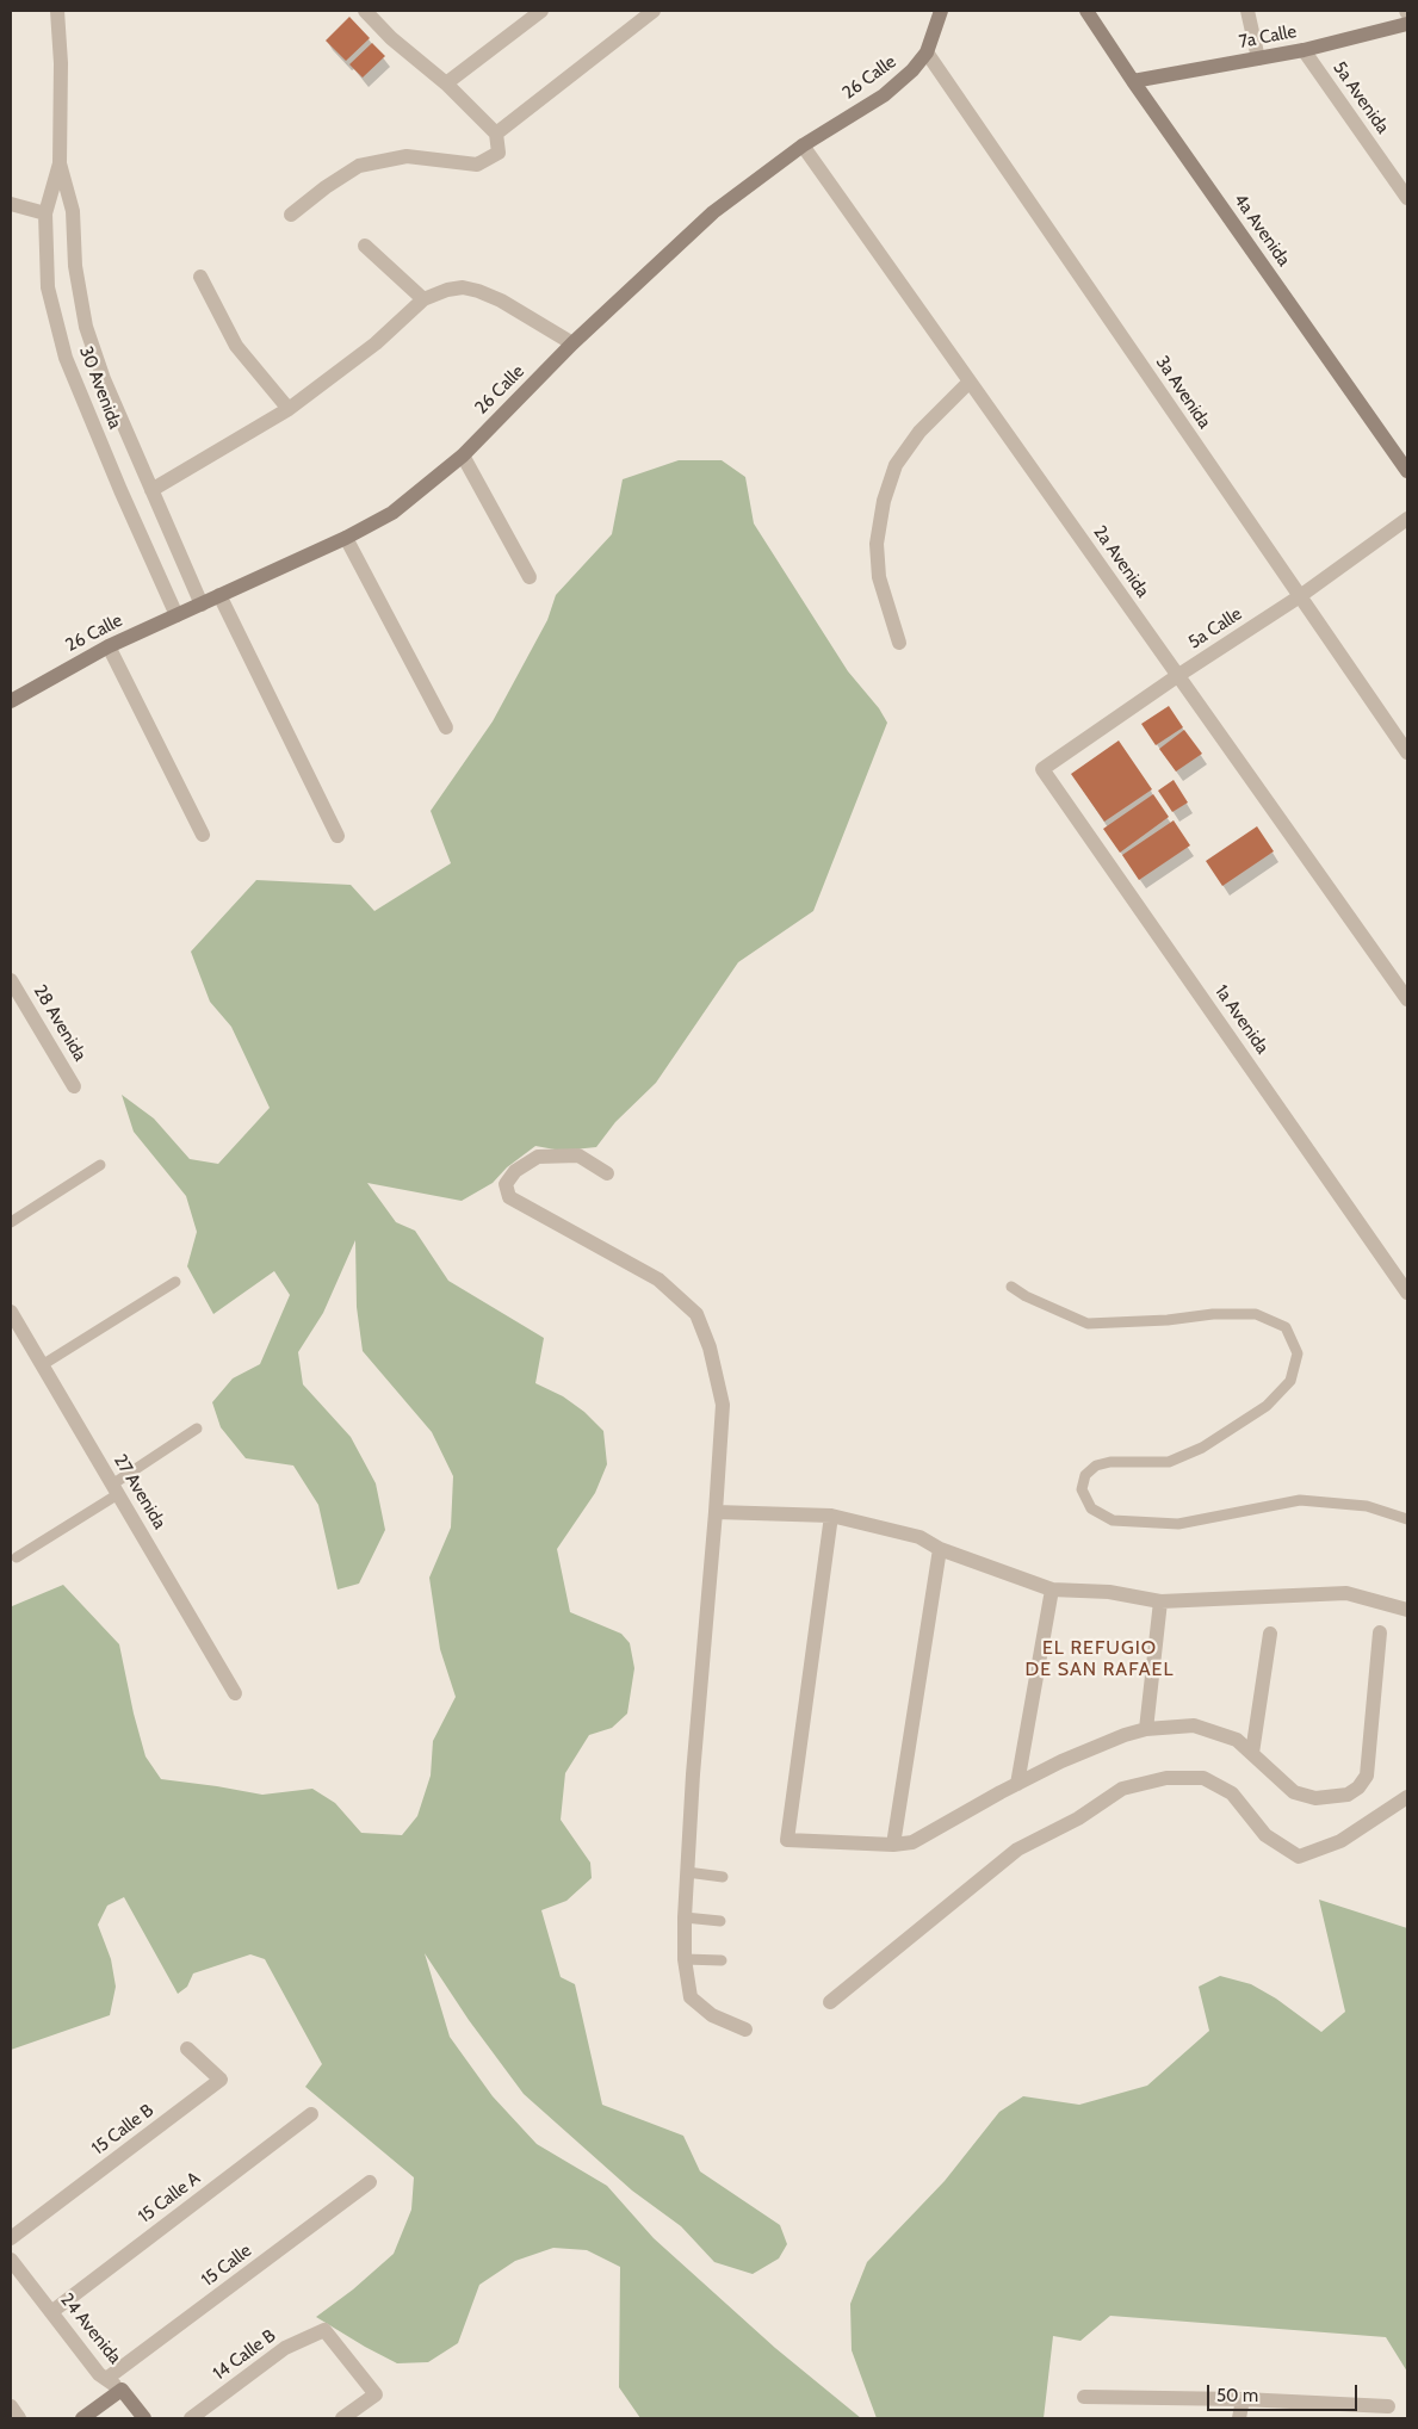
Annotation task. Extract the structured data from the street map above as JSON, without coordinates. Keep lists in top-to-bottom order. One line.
{"streets":{"street":["7a Calle","26 Calle","5a Avenida","4a Avenida","30 Avenida","3a Avenida","2a Avenida","5a Calle","1a Avenida","28 Avenida","27 Avenida","15 Calle B","15 Calle A","15 Calle","24 Avenida","14 Calle B"]},"crossings":[["7a Calle","5a Avenida"],["7a Calle","4a Avenida"],["26 Calle","30 Avenida"],["26 Calle","3a Avenida"],["26 Calle","2a Avenida"],["3a Avenida","5a Calle"],["2a Avenida","5a Calle"],["5a Calle","1a Avenida"],["15 Calle A","24 Avenida"],["15 Calle","24 Avenida"]],"districts":["EL REFUGIO DE SAN RAFAEL"],"scale_bar":"50 m"}
